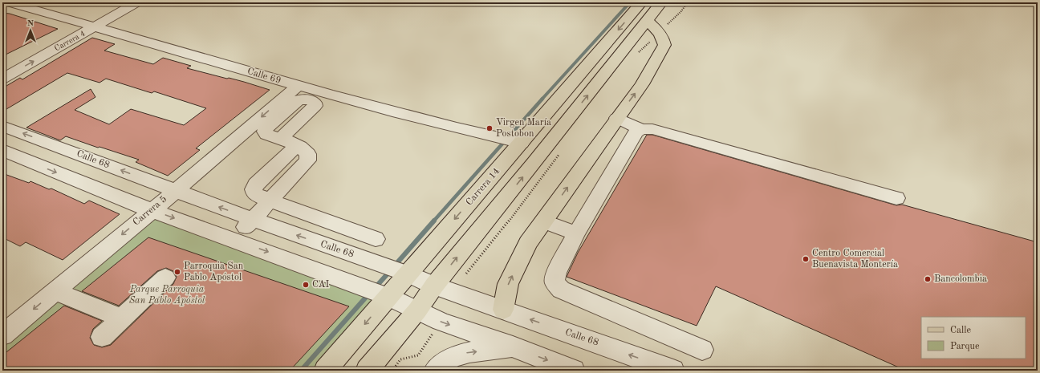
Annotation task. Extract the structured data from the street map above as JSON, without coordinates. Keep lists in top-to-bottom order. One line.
{"streets":{"main road":["Carrera 14"],"street":["Carrera 4","Calle 69","Calle 68","Carrera 5"]},"crossings":[["Carrera 4","Calle 69"],["Calle 69","Carrera 14"],["Calle 69","Carrera 5"],["Calle 68","Carrera 14"],["Calle 68","Carrera 5"]],"parks":["Parque Parroquia San Pablo Apóstol"],"places":["Virgen María Postobon","Centro Comercial Buenavista Montería","Parroquia San Pablo Apóstol","Bancolombia","CAI"],"legend":["Calle","Parque"],"north":"top"}
